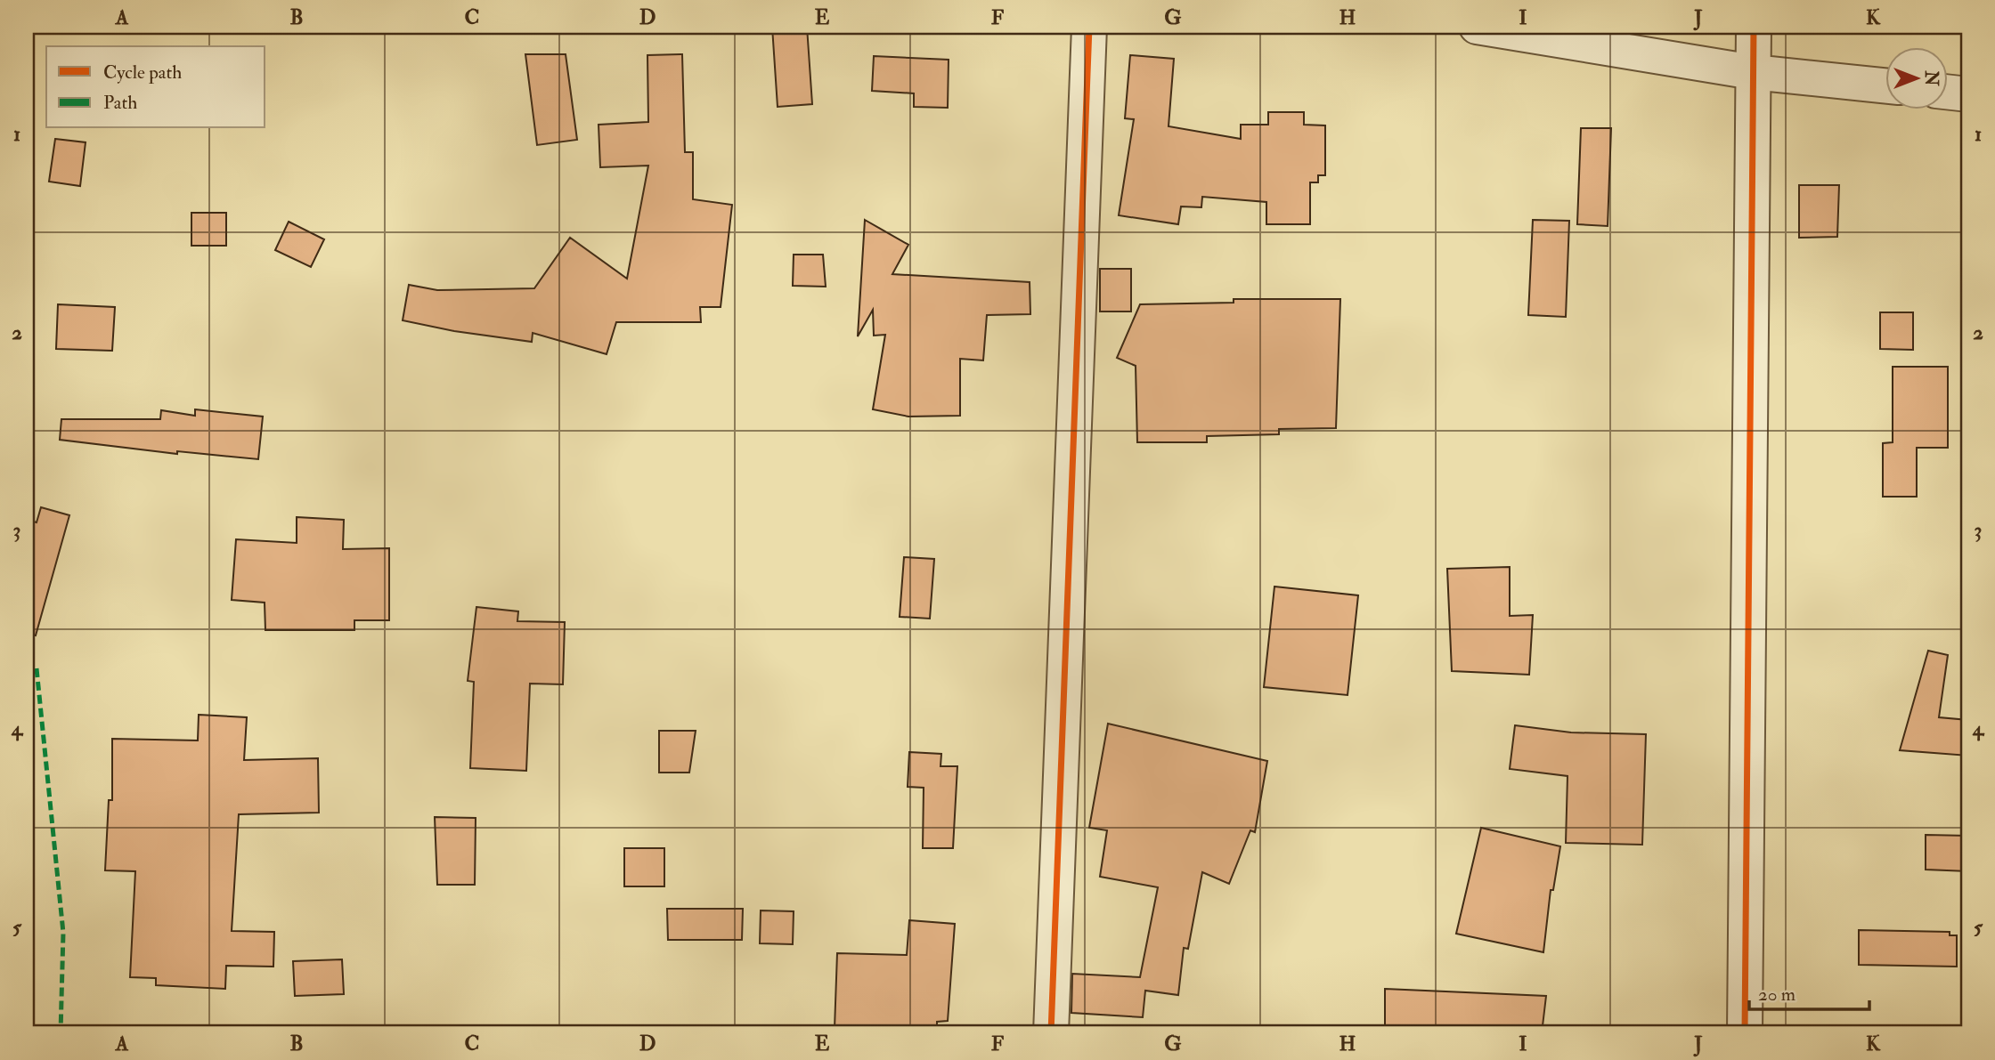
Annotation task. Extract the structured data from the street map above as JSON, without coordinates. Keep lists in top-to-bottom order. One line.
{"legend":["Cycle path","Path"],"scale_bar":"20 m","north":"right","grid":{"columns":["A","B","C","D","E","F","G","H","I","J","K"],"rows":["1","2","3","4","5"]}}
